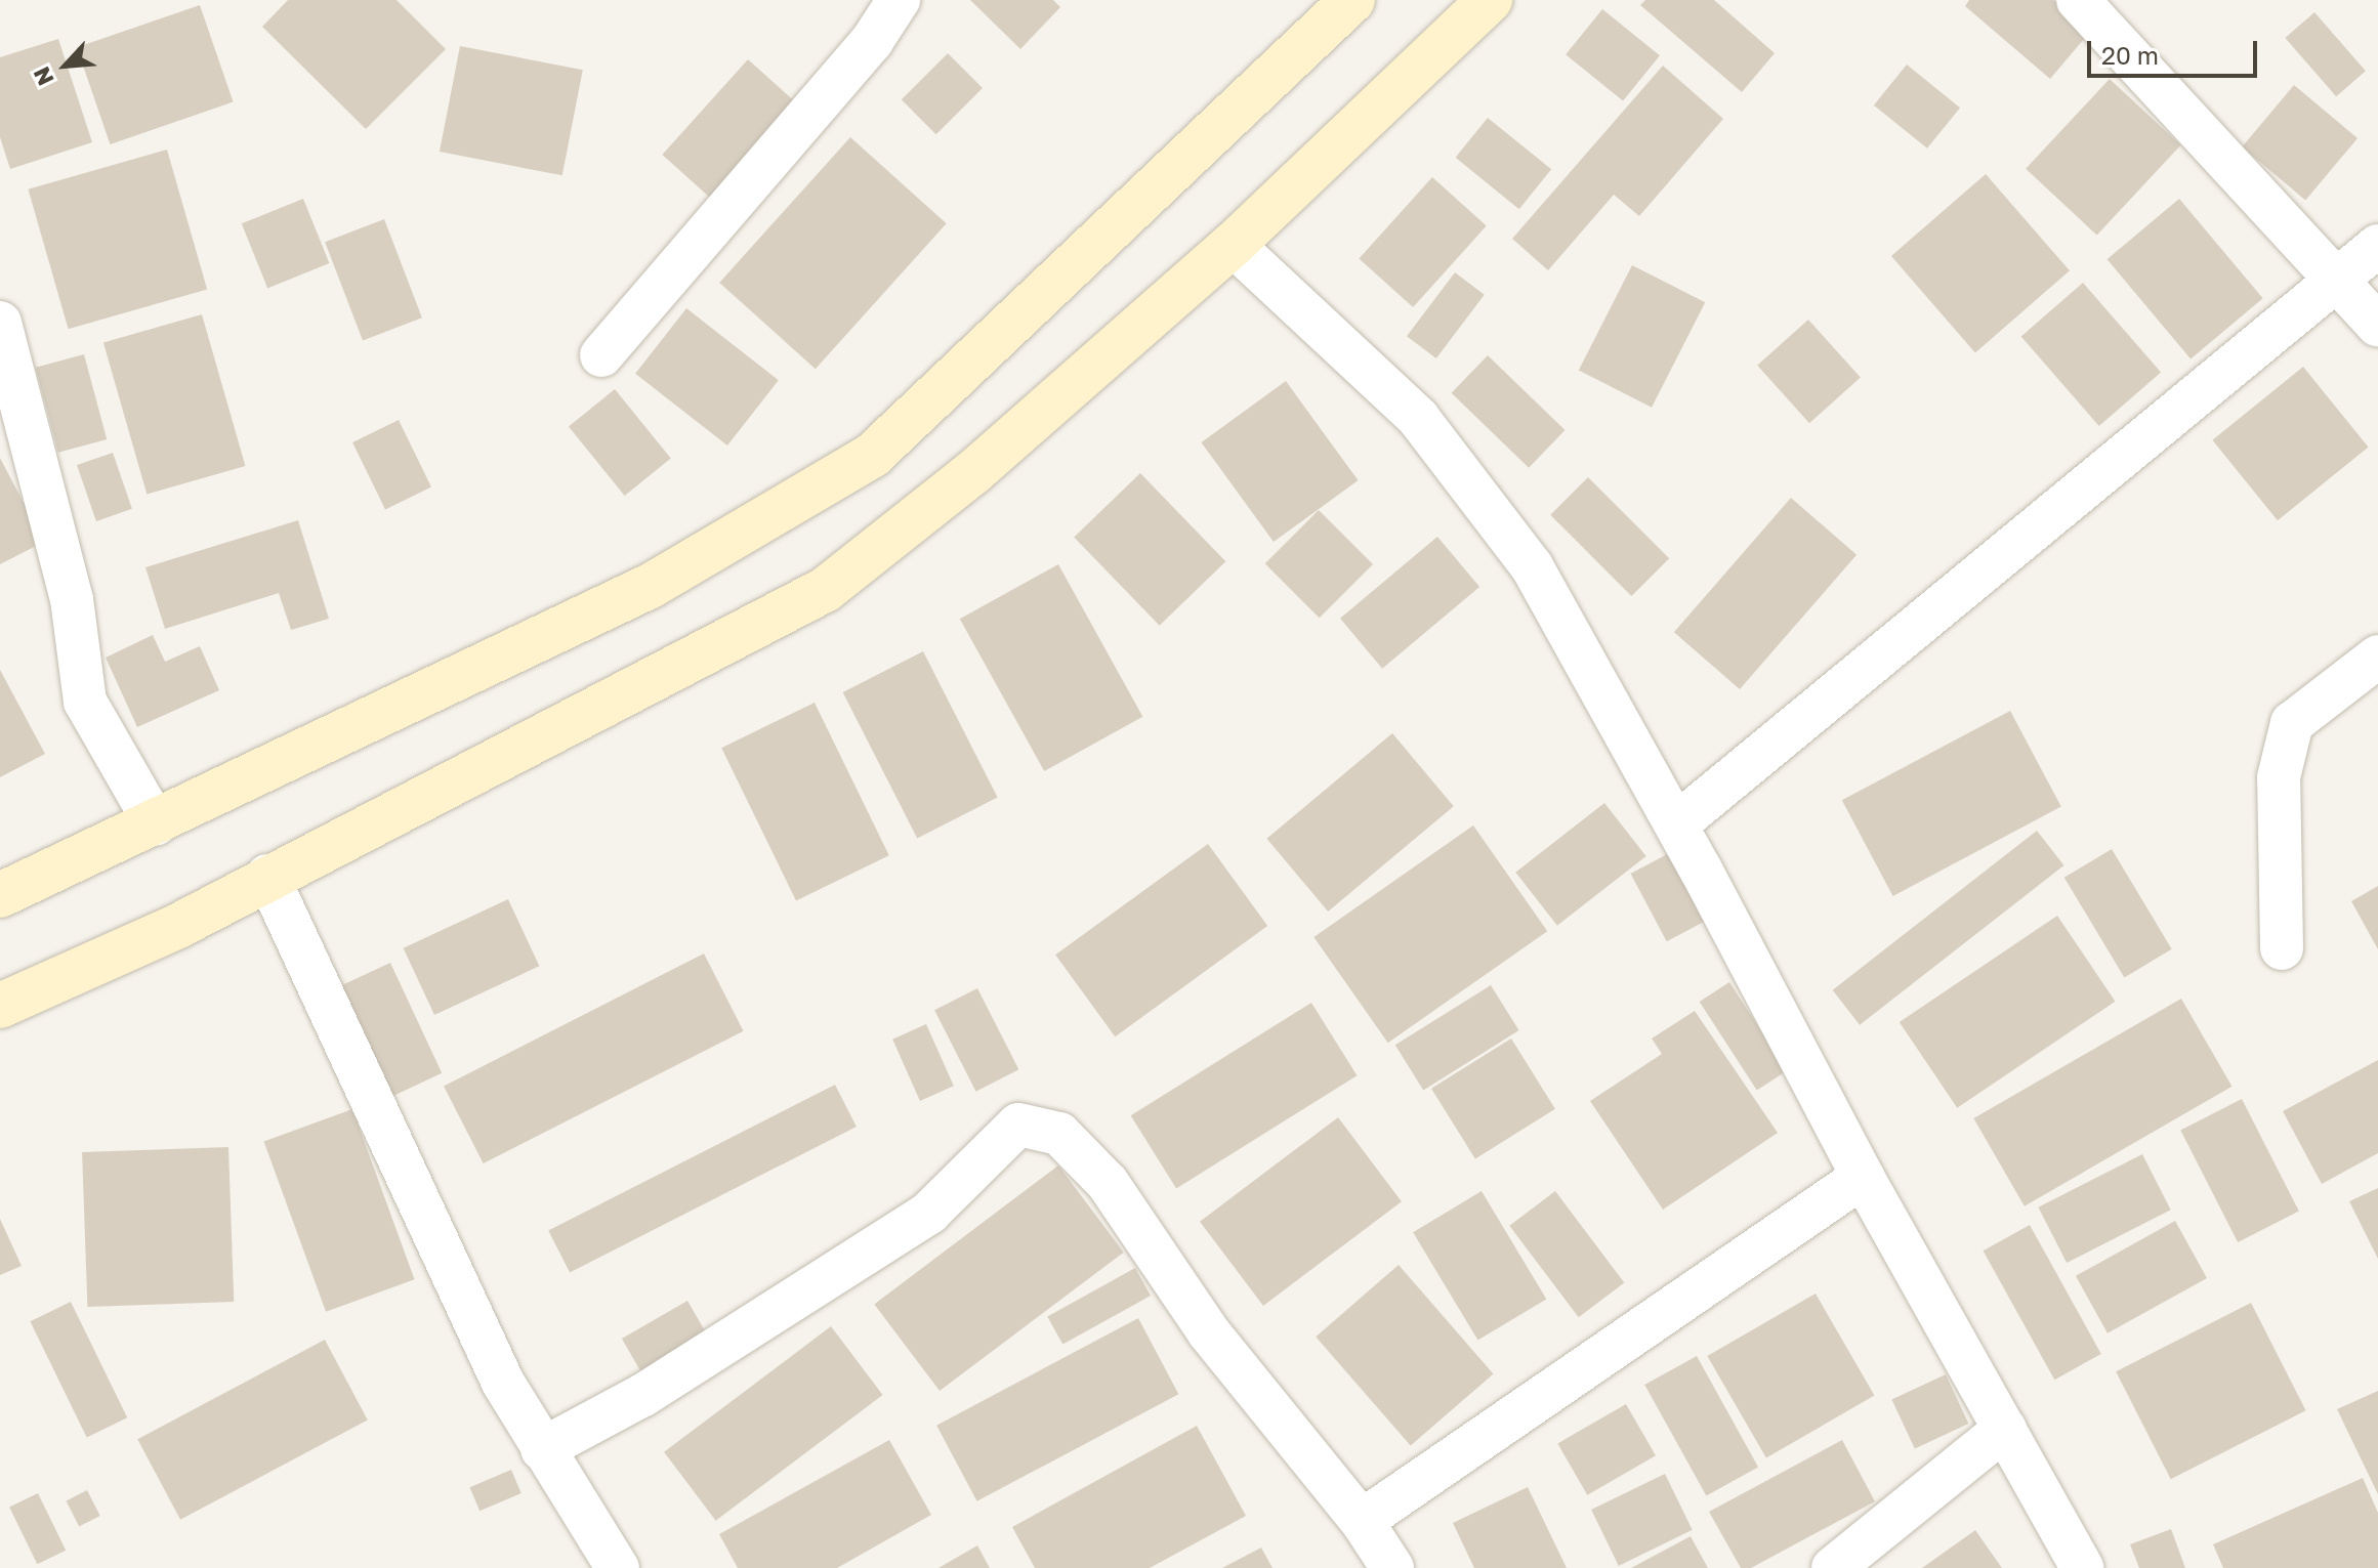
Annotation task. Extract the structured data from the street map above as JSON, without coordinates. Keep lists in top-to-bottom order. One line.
{"scale_bar":"20 m","north":"bottom left"}
